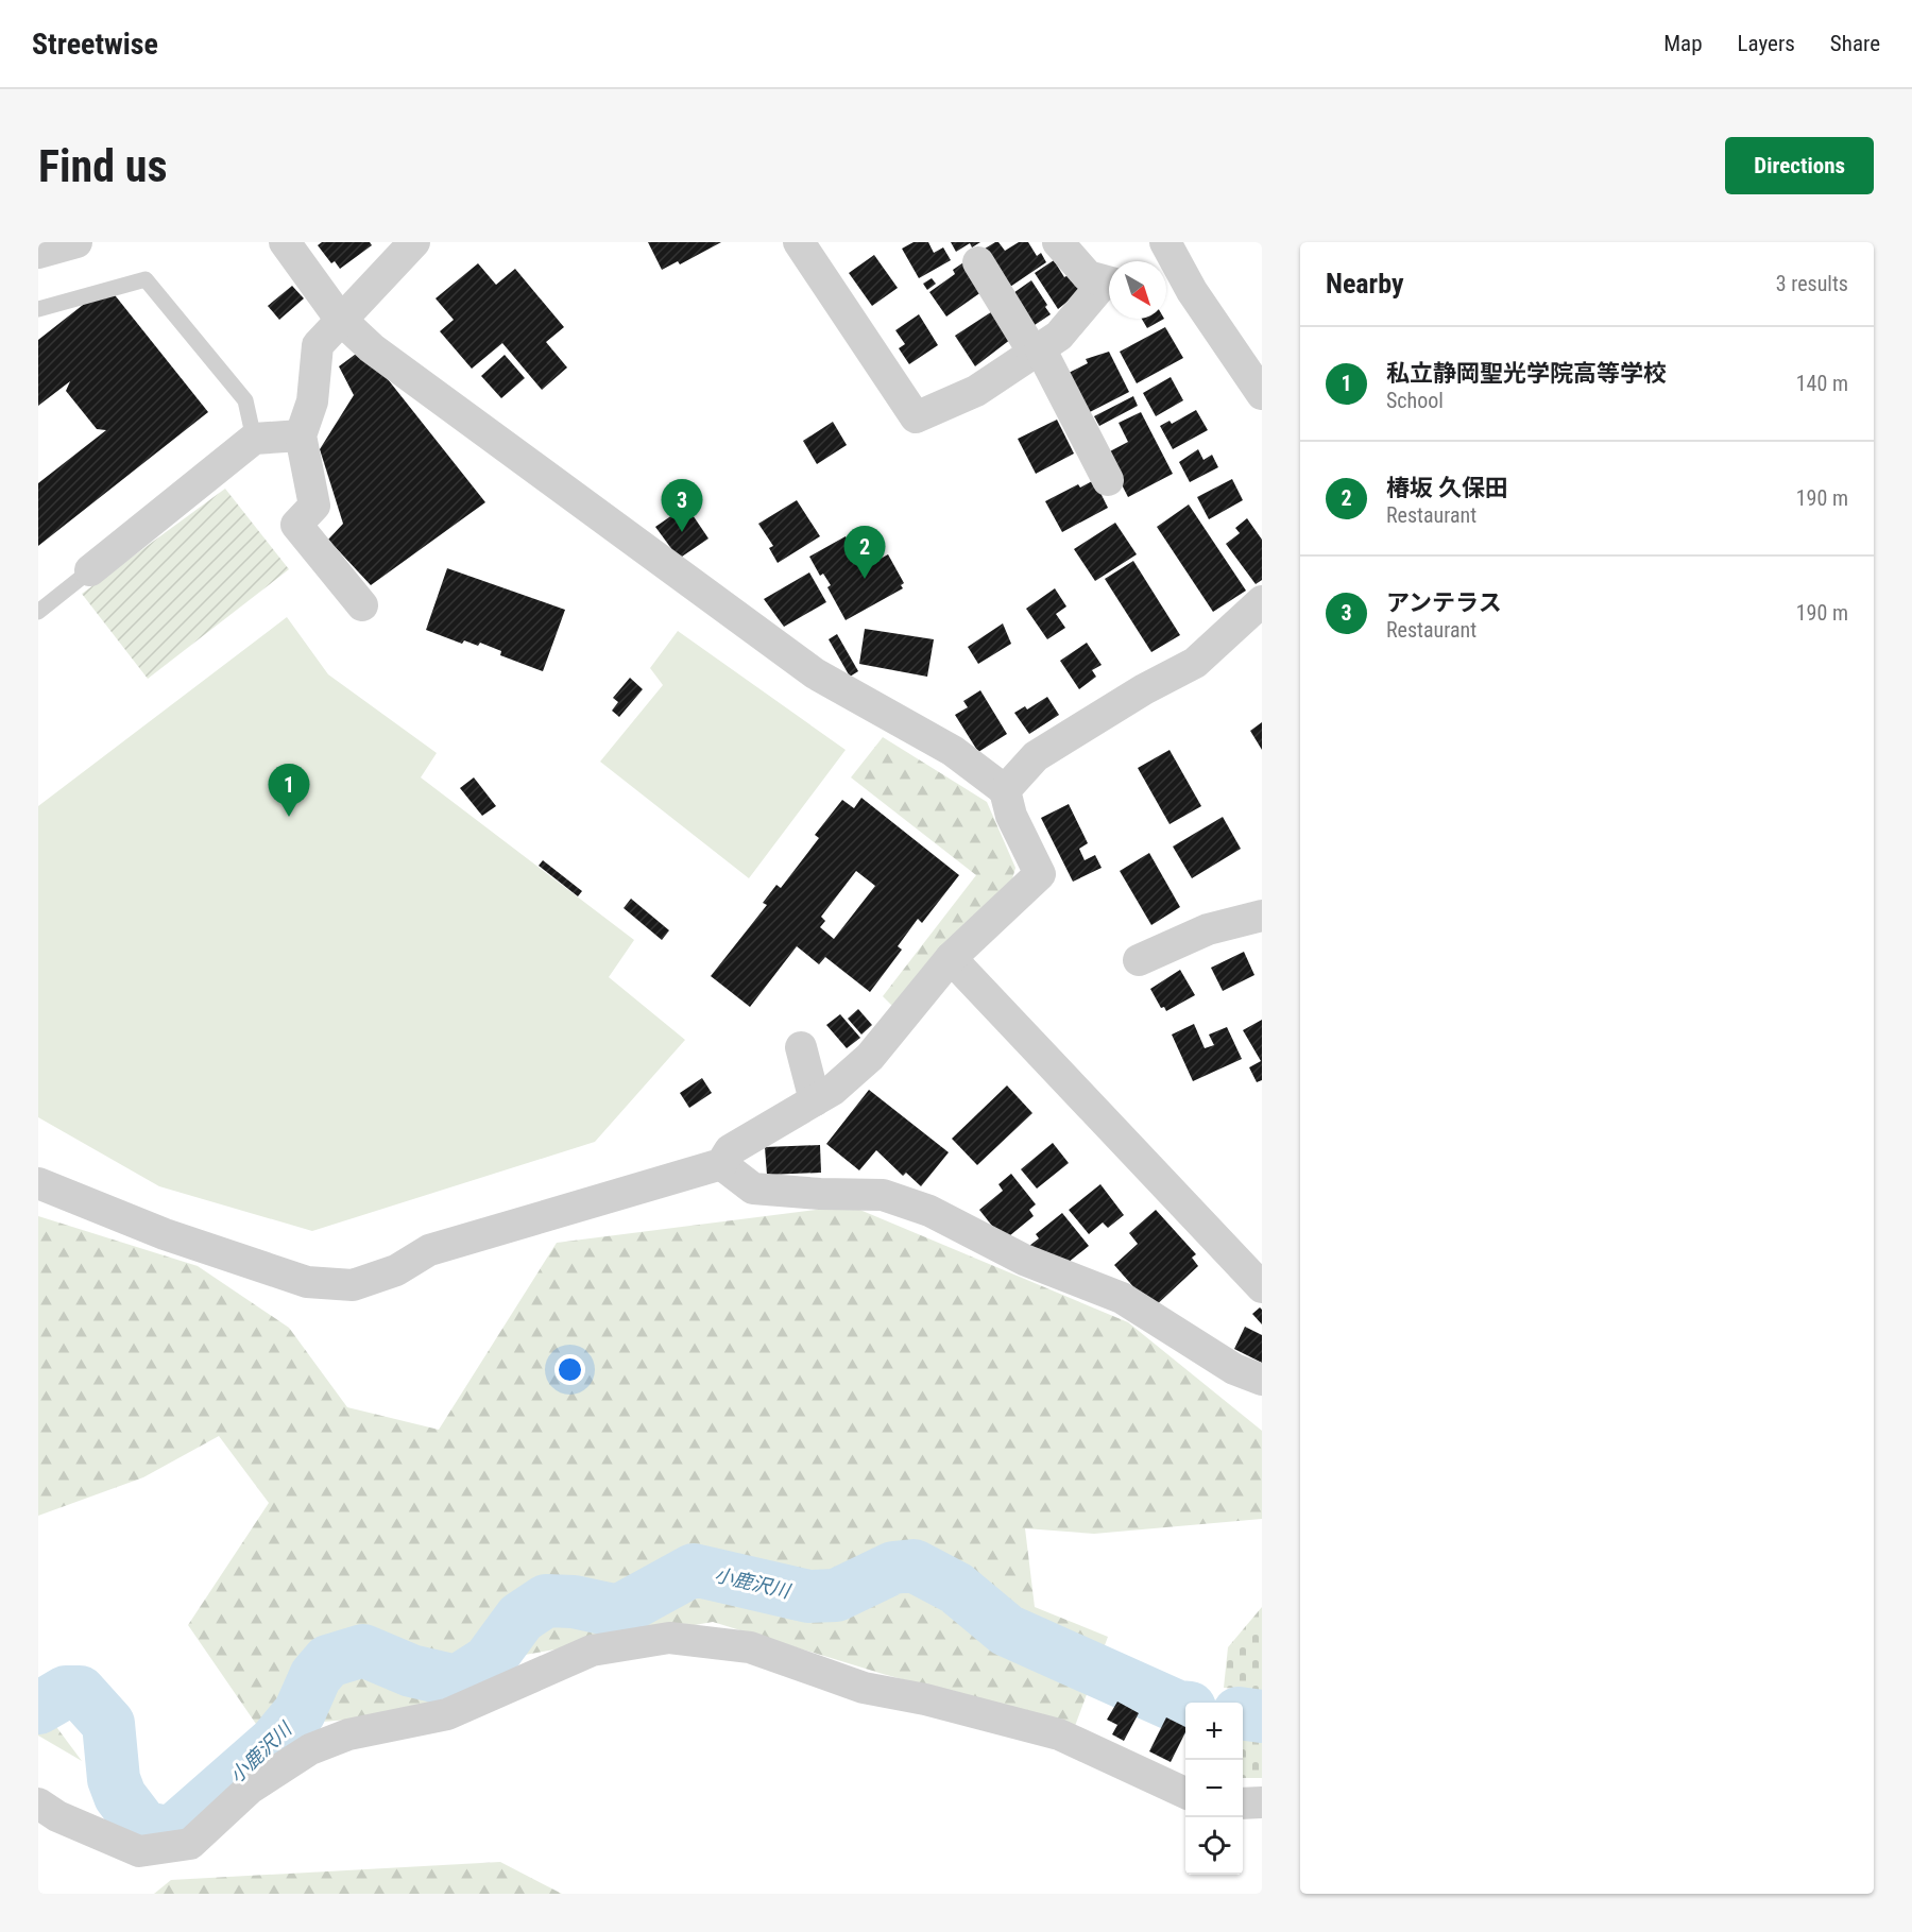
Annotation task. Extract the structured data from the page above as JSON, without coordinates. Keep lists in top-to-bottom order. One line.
{"water":["小鹿沢川"],"north":"bottom right","page":{"header":"Streetwise","nav":["Map","Layers","Share"],"buttons":"Directions","title":"Find us","heading":["Nearby","3 results"],"list":[{"mark":"1","name":"私立静岡聖光学院高等学校","note":"School","value":"140 m"},{"mark":"2","name":"椿坂 久保田","note":"Restaurant","value":"190 m"},{"mark":"3","name":"アンテラス","note":"Restaurant","value":"190 m"}],"pins":["3","2","1"],"map_buttons":["+","−"]}}
